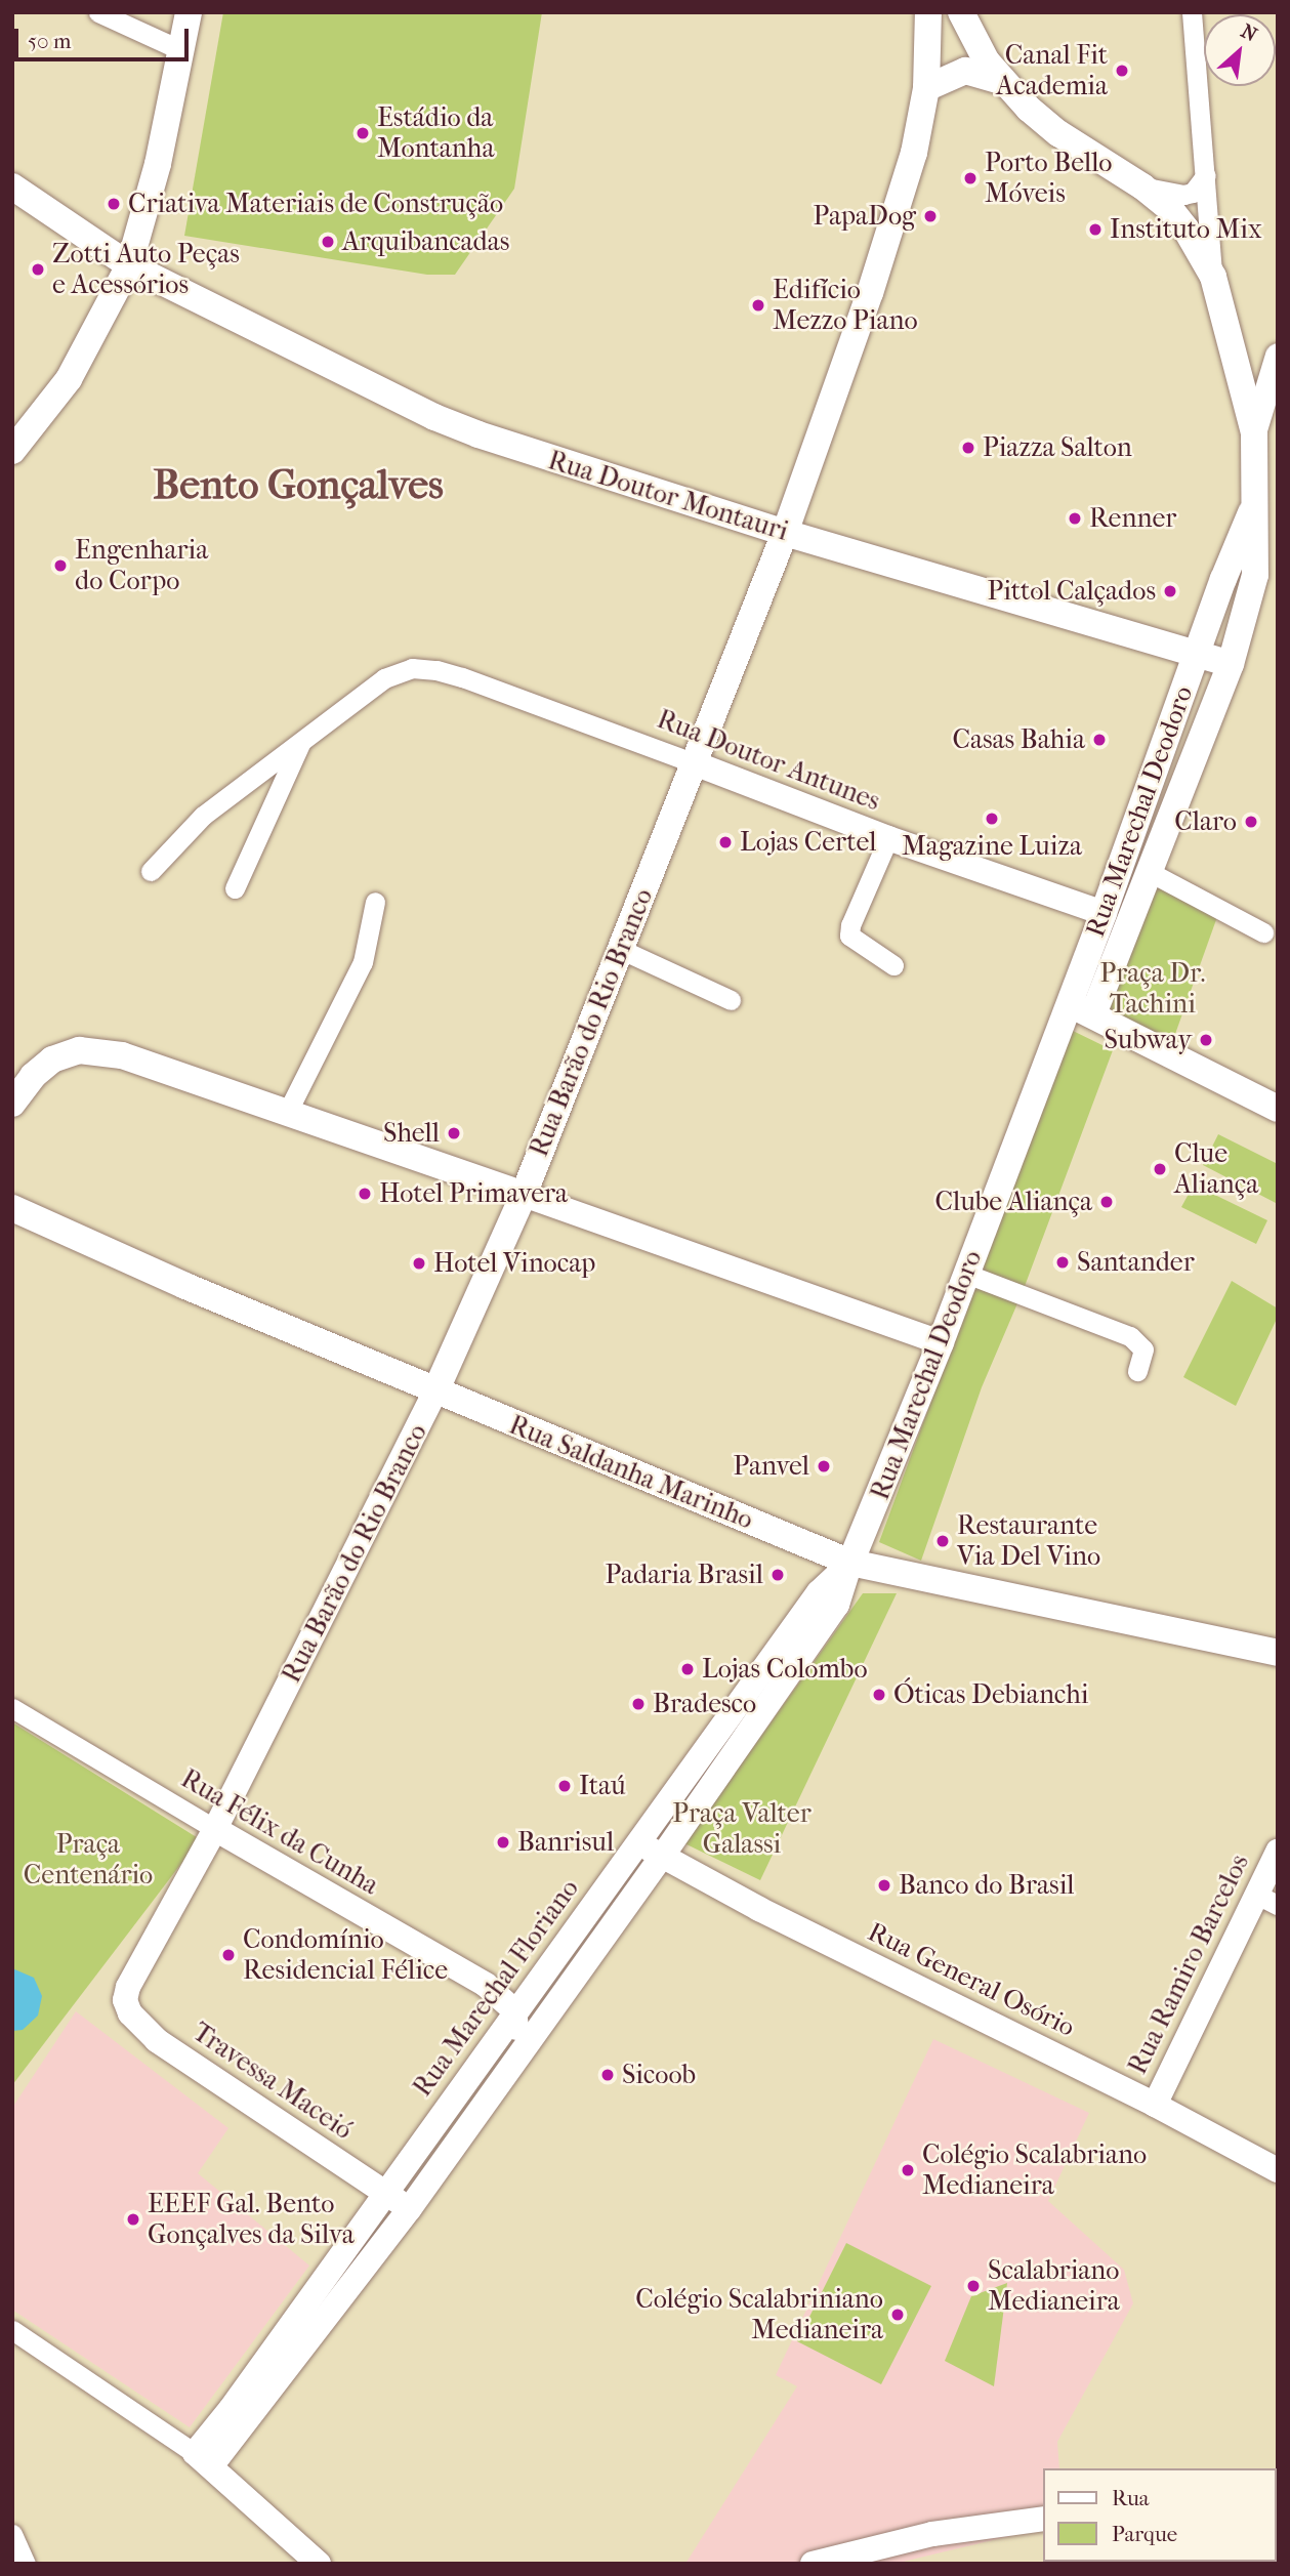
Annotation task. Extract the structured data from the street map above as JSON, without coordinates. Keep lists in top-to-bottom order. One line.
{"streets":{"main road":["Rua Doutor Montauri","Rua Marechal Deodoro","Rua Barão do Rio Branco","Rua Saldanha Marinho"],"street":["Rua Doutor Antunes","Rua Félix da Cunha","Rua Ramiro Barcelos","Rua General Osório","Rua Marechal Floriano","Travessa Maceió"]},"crossings":[["Rua Doutor Montauri","Rua Marechal Deodoro"],["Rua Doutor Montauri","Rua Barão do Rio Branco"],["Rua Doutor Antunes","Rua Marechal Deodoro"],["Rua Doutor Antunes","Rua Barão do Rio Branco"],["Rua Marechal Deodoro","Rua Saldanha Marinho"],["Rua Marechal Deodoro","Rua Marechal Floriano"],["Rua Barão do Rio Branco","Rua Saldanha Marinho"],["Rua Barão do Rio Branco","Rua Félix da Cunha"],["Rua Barão do Rio Branco","Travessa Maceió"],["Rua Saldanha Marinho","Rua Marechal Floriano"],["Rua Félix da Cunha","Rua Marechal Floriano"],["Rua Ramiro Barcelos","Rua General Osório"],["Rua General Osório","Rua Marechal Floriano"],["Rua Marechal Floriano","Travessa Maceió"]],"districts":["Bento Gonçalves"],"parks":["Praça Dr. Tachini","Praça Valter Galassi","Praça Centenário"],"places":["Canal Fit Academia","Estádio da Montanha","Porto Bello Móveis","Criativa Materiais de Construção","PapaDog","Instituto Mix","Arquibancadas","Zotti Auto Peças e Acessórios","Edifício Mezzo Piano","Piazza Salton","Renner","Engenharia do Corpo","Pittol Calçados","Casas Bahia","Magazine Luiza","Claro","Lojas Certel","Subway","Shell","Clue Aliança","Hotel Primavera","Clube Aliança","Santander","Hotel Vinocap","Panvel","Restaurante Via Del Vino","Padaria Brasil","Lojas Colombo","Óticas Debianchi","Bradesco","Itaú","Banrisul","Banco do Brasil","Condomínio Residencial Félice","Sicoob","Colégio Scalabriano Medianeira","EEEF Gal. Bento Gonçalves da Silva","Scalabriano Medianeira","Colégio Scalabriniano Medianeira"],"legend":["Rua","Parque"],"scale_bar":"50 m","north":"top right"}
